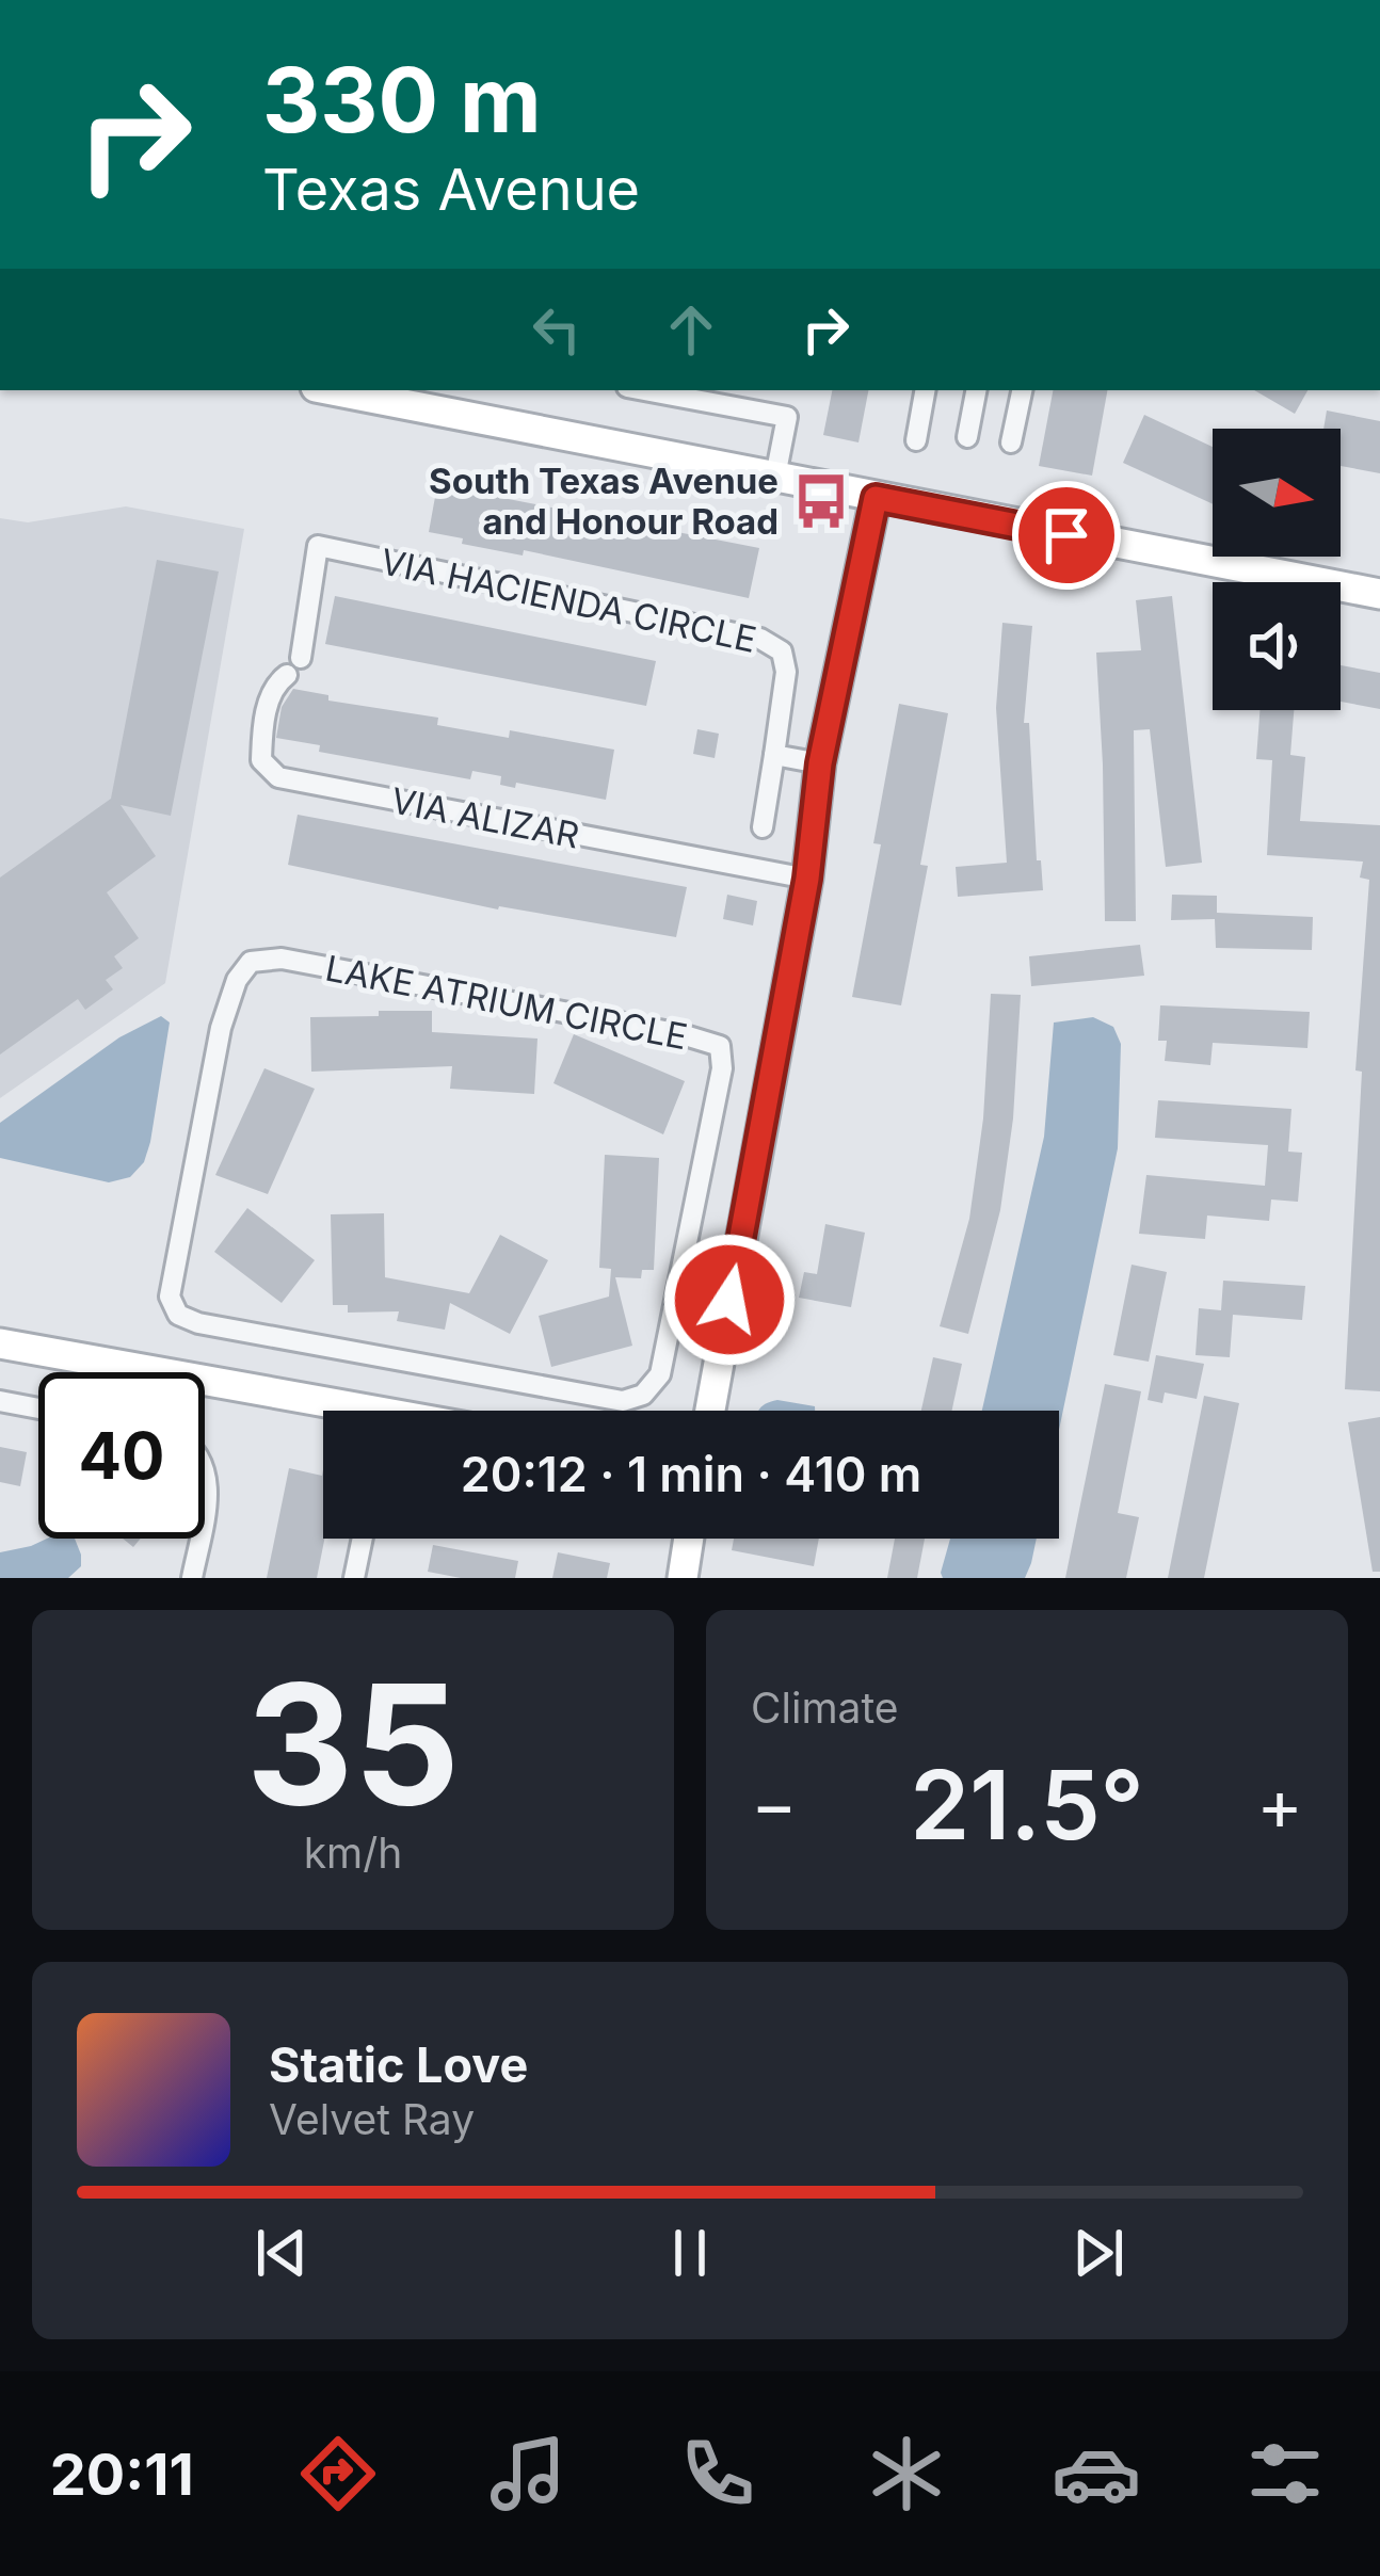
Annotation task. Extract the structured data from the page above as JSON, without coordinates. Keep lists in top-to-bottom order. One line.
{"streets":{"street":["VIA HACIENDA CIRCLE","VIA ALIZAR","LAKE ATRIUM CIRCLE"]},"crossings":[["VIA HACIENDA CIRCLE","VIA ALIZAR"]],"places":{"bus stop":["South Texas Avenue and Honour Road"]},"north":"right","page":{"turn":["330 m","Texas Avenue"],"limit":"40","trip":"20:12 · 1 min · 410 m","tile":[["35","km/h"],"Climate"],"heat":["−","21.5°","+"],"song":["Static Love","Velvet Ray"],"tabs":"20:11"}}
